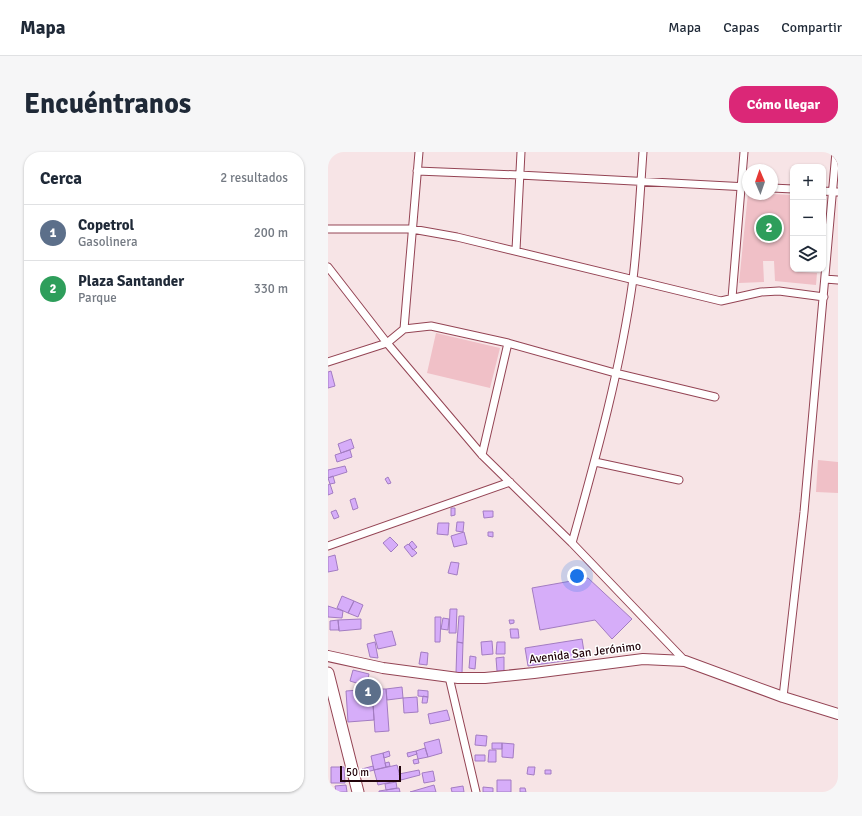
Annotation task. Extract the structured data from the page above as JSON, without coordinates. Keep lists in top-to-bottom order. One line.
{"streets":{"street":["Avenida San Jerónimo"]},"scale_bar":"50 m","north":"top","page":{"header":"Mapa","nav":["Mapa","Capas","Compartir"],"buttons":"Cómo llegar","title":"Encuéntranos","heading":["Cerca","2 resultados"],"map_buttons":["+","−"],"list":[{"mark":"1","name":"Copetrol","note":"Gasolinera","value":"200 m"},{"mark":"2","name":"Plaza Santander","note":"Parque","value":"330 m"}],"pins":["2","1"],"scale":"50 m"}}
